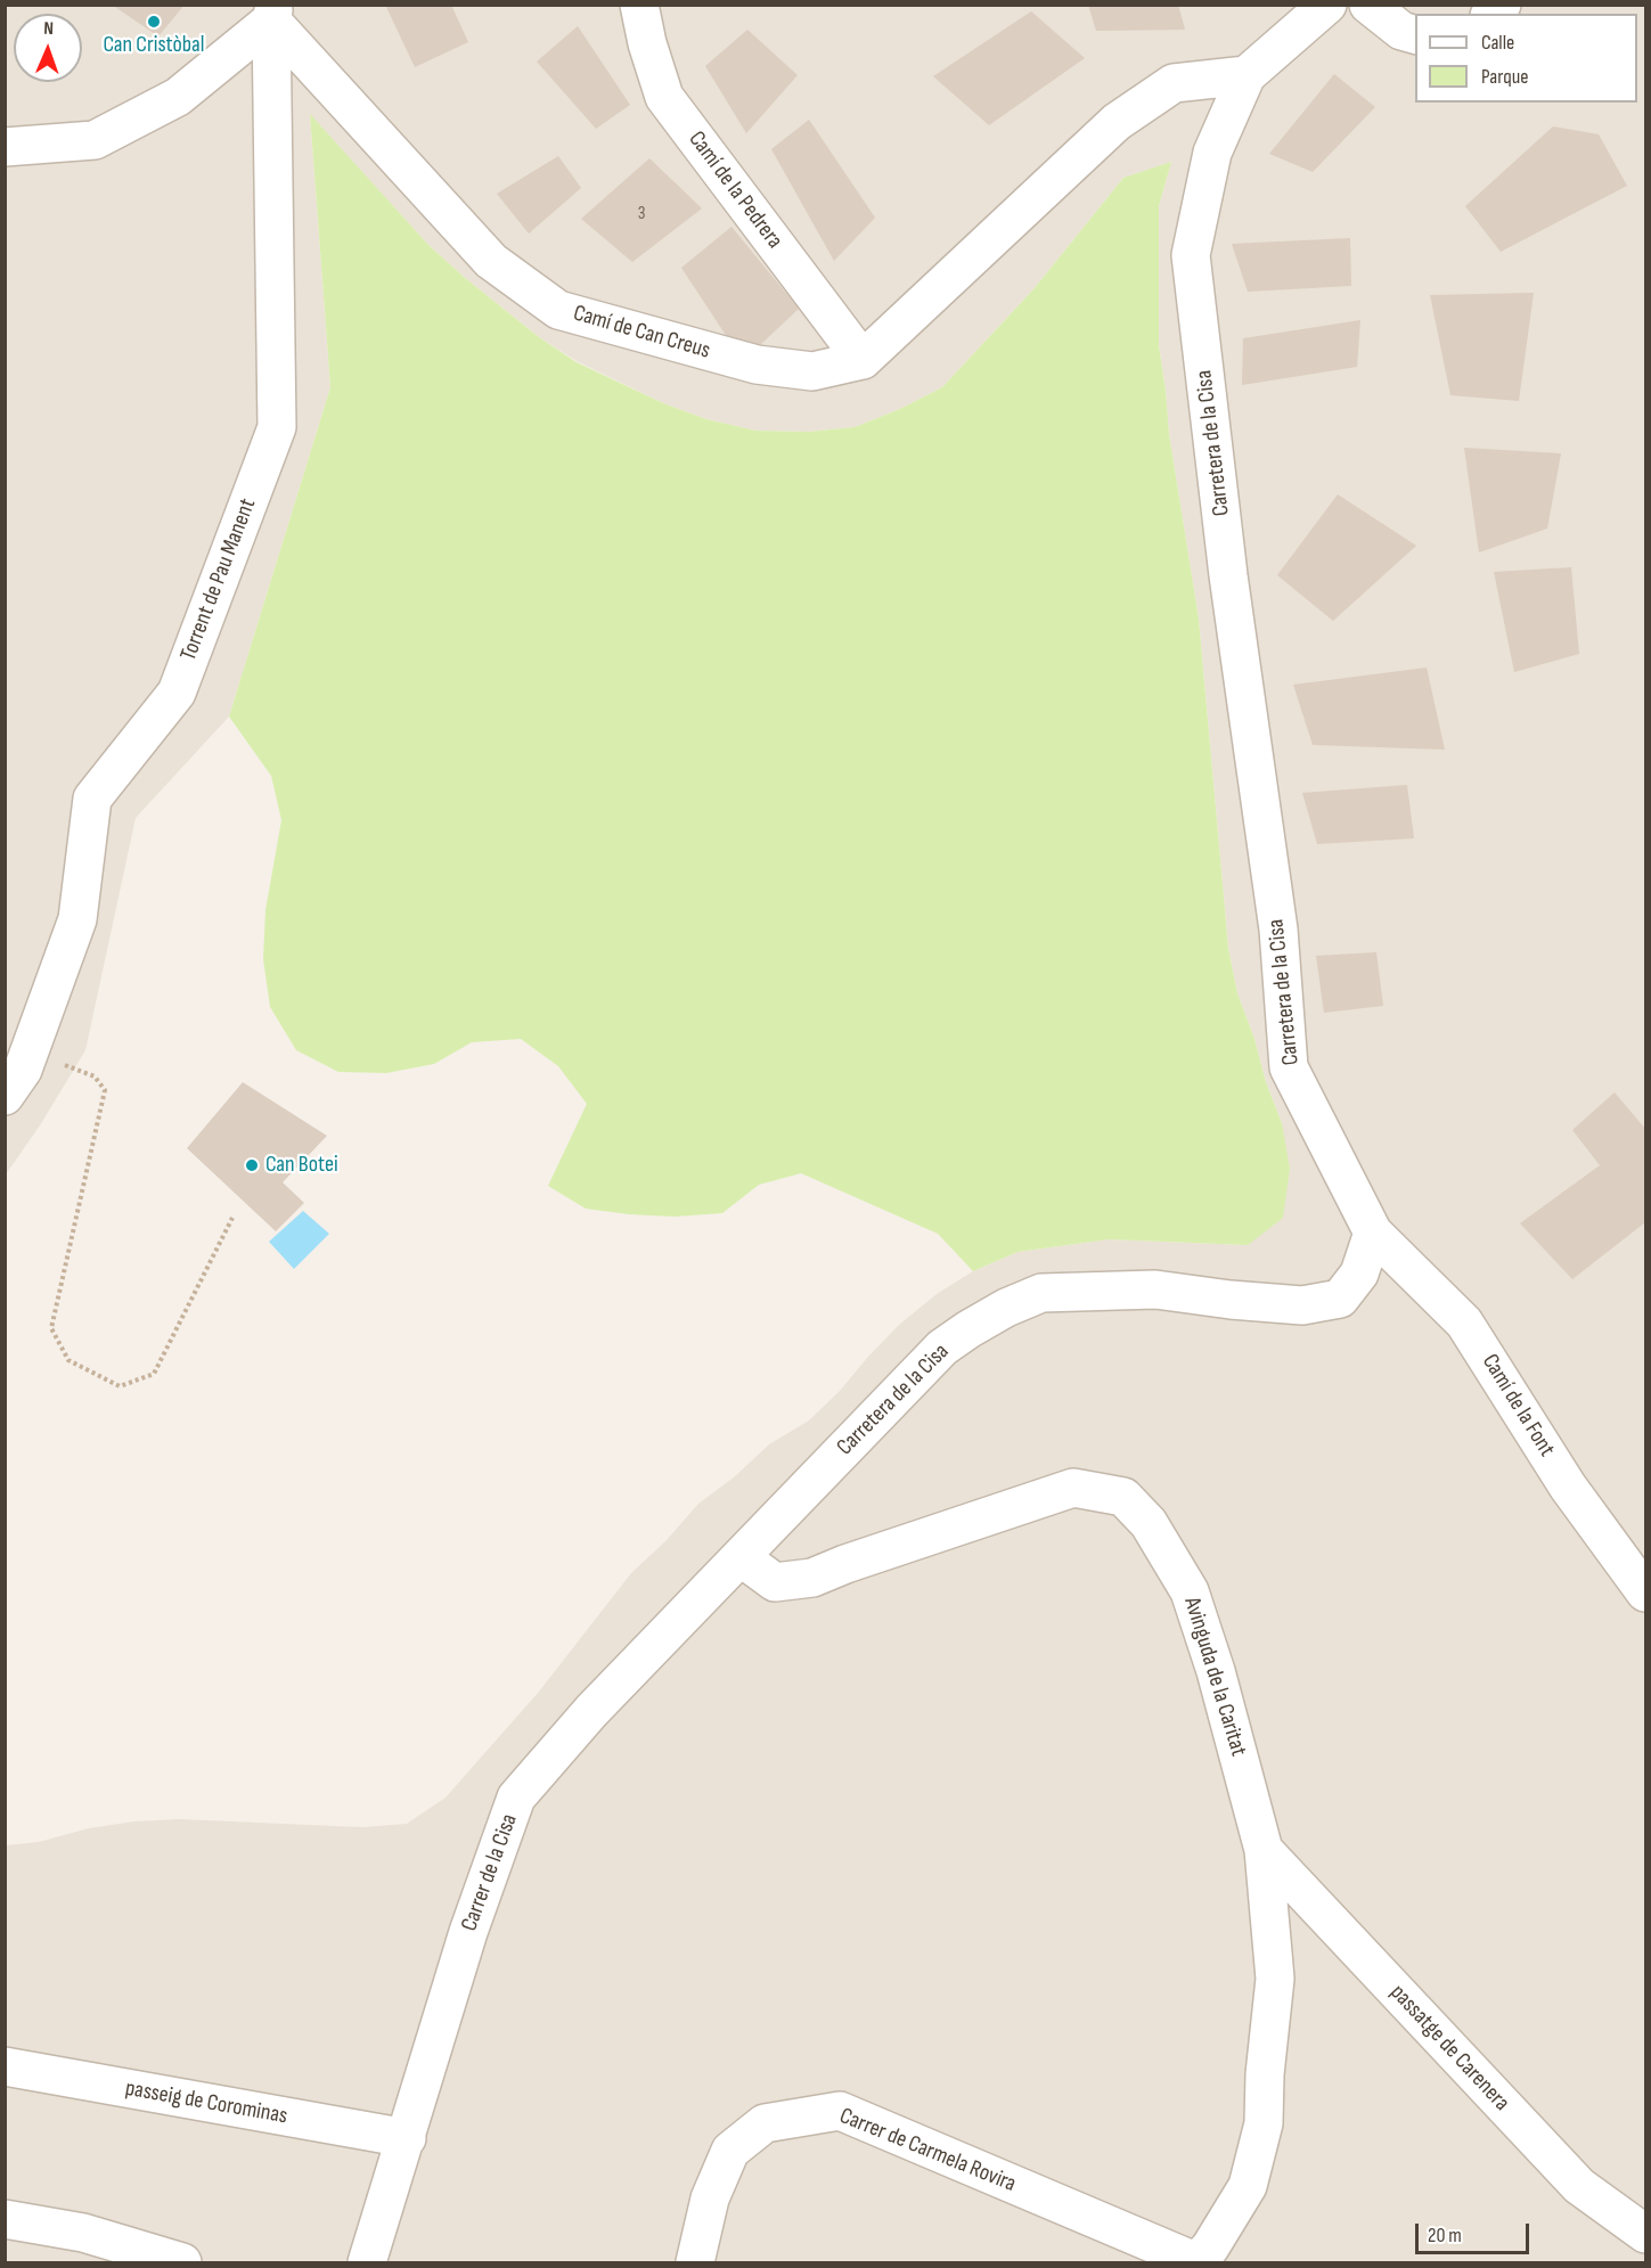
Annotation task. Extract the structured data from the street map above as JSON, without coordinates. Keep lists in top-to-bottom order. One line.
{"streets":{"street":["Camí de la Pedrera","Camí de Can Creus","Carretera de la Cisa","Torrent de Pau Manent","Camí de la Font","Avinguda de la Caritat","Carrer de la Cisa","passatge de Carenera","passeig de Corominas","Carrer de Carmela Rovira"]},"crossings":[["Camí de la Pedrera","Camí de Can Creus"],["Camí de Can Creus","Torrent de Pau Manent"],["Carretera de la Cisa","Camí de la Font"],["Carretera de la Cisa","Avinguda de la Caritat"],["Carretera de la Cisa","Carrer de la Cisa"],["Avinguda de la Caritat","Carrer de la Cisa"],["Avinguda de la Caritat","passatge de Carenera"],["Avinguda de la Caritat","Carrer de Carmela Rovira"],["Carrer de la Cisa","passeig de Corominas"]],"places":["Can Cristòbal","Can Botei"],"house_numbers":["3"],"legend":["Calle","Parque"],"scale_bar":"20 m","north":"top"}
